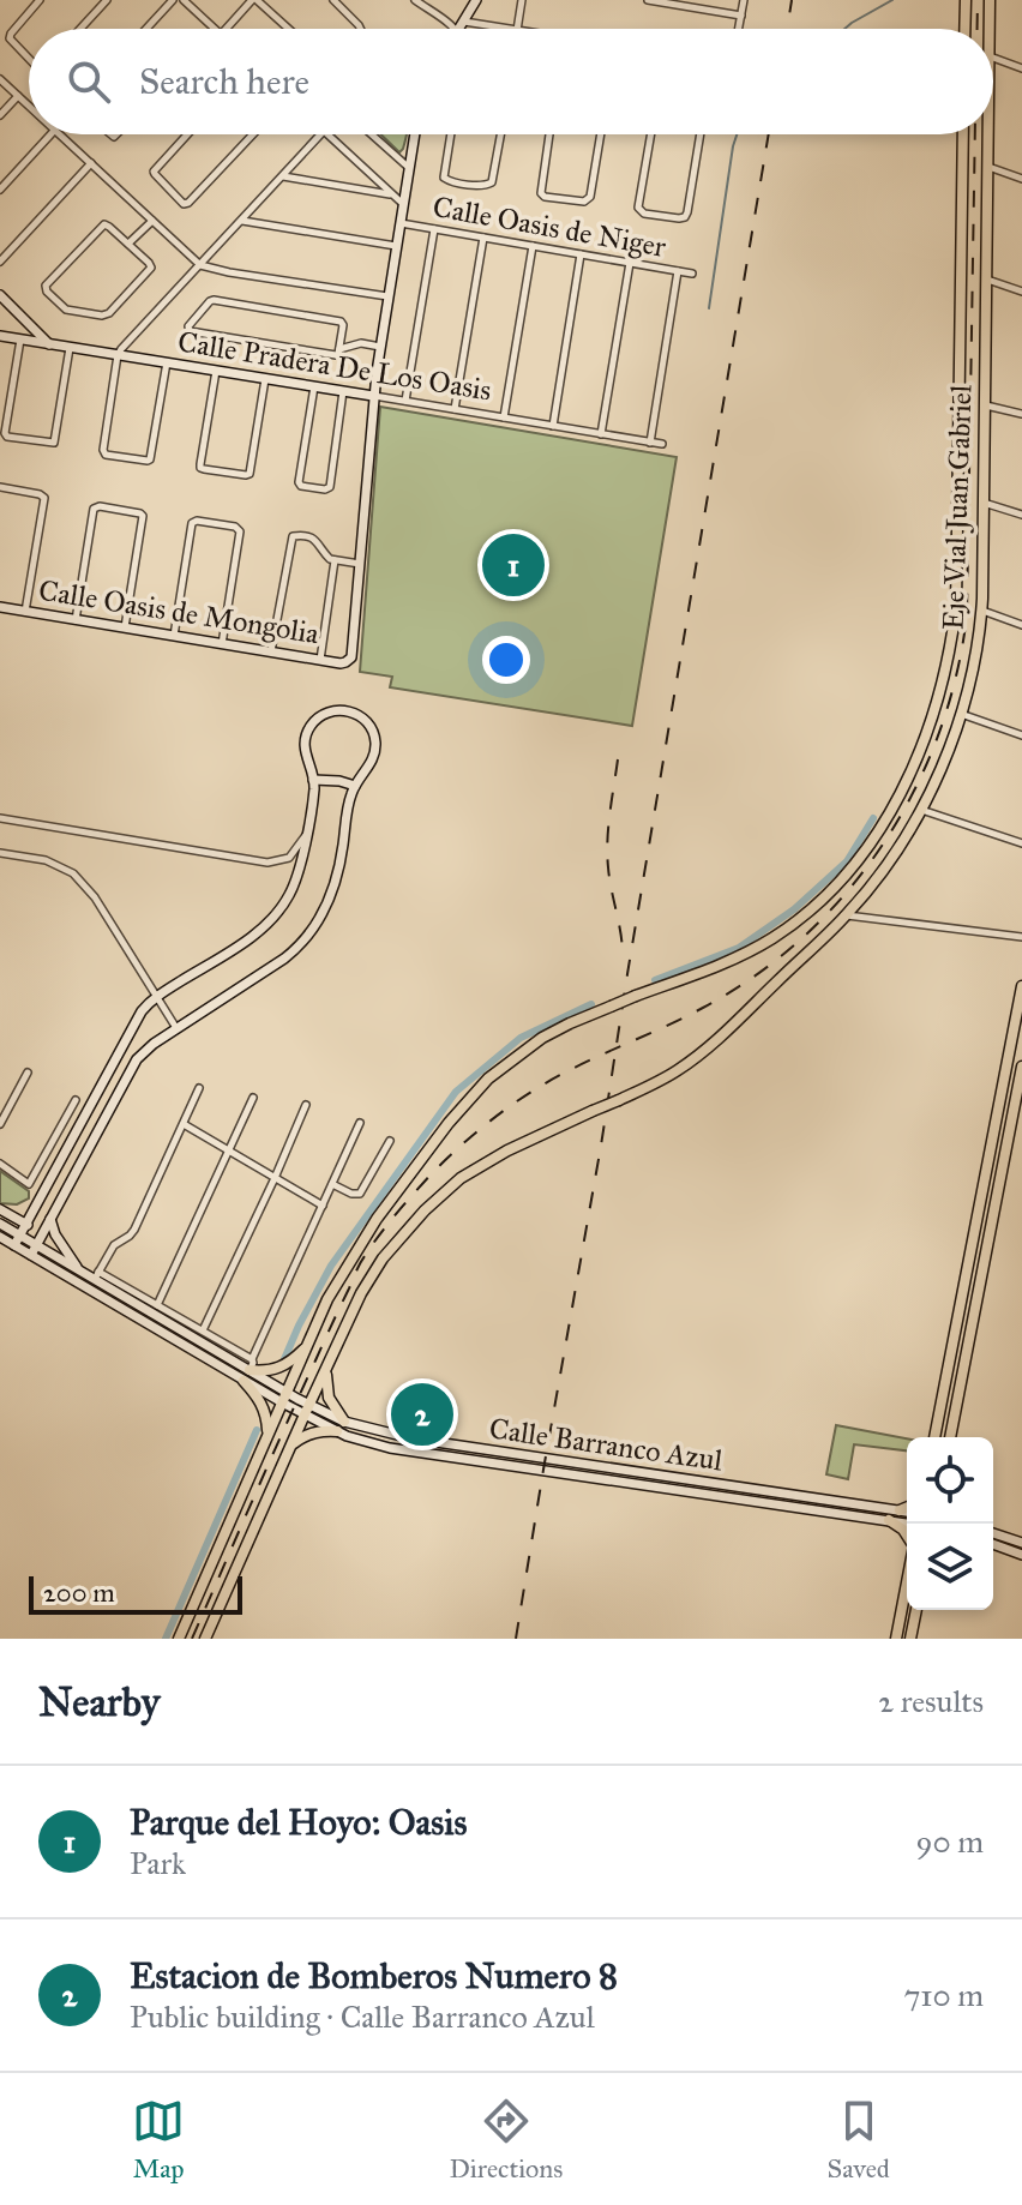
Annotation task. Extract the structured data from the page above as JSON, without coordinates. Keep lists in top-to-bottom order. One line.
{"streets":{"main road":["Eje Vial Juan Gabriel"],"street":["Calle Oasis de Niger","Calle Pradera De Los Oasis","Calle Oasis de Mongolia","Calle Barranco Azul"]},"crossings":[["Eje Vial Juan Gabriel","Calle Barranco Azul"]],"scale_bar":"200 m","page":{"search":"Search here","pins":["1","2"],"scale":"200 m","heading":["Nearby","2 results"],"list":[{"mark":"1","name":"Parque del Hoyo: Oasis","note":"Park","value":"90 m"},{"mark":"2","name":"Estacion de Bomberos Numero 8","note":"Public building · Calle Barranco Azul","value":"710 m"}],"nav":["Map","Directions","Saved"]}}
